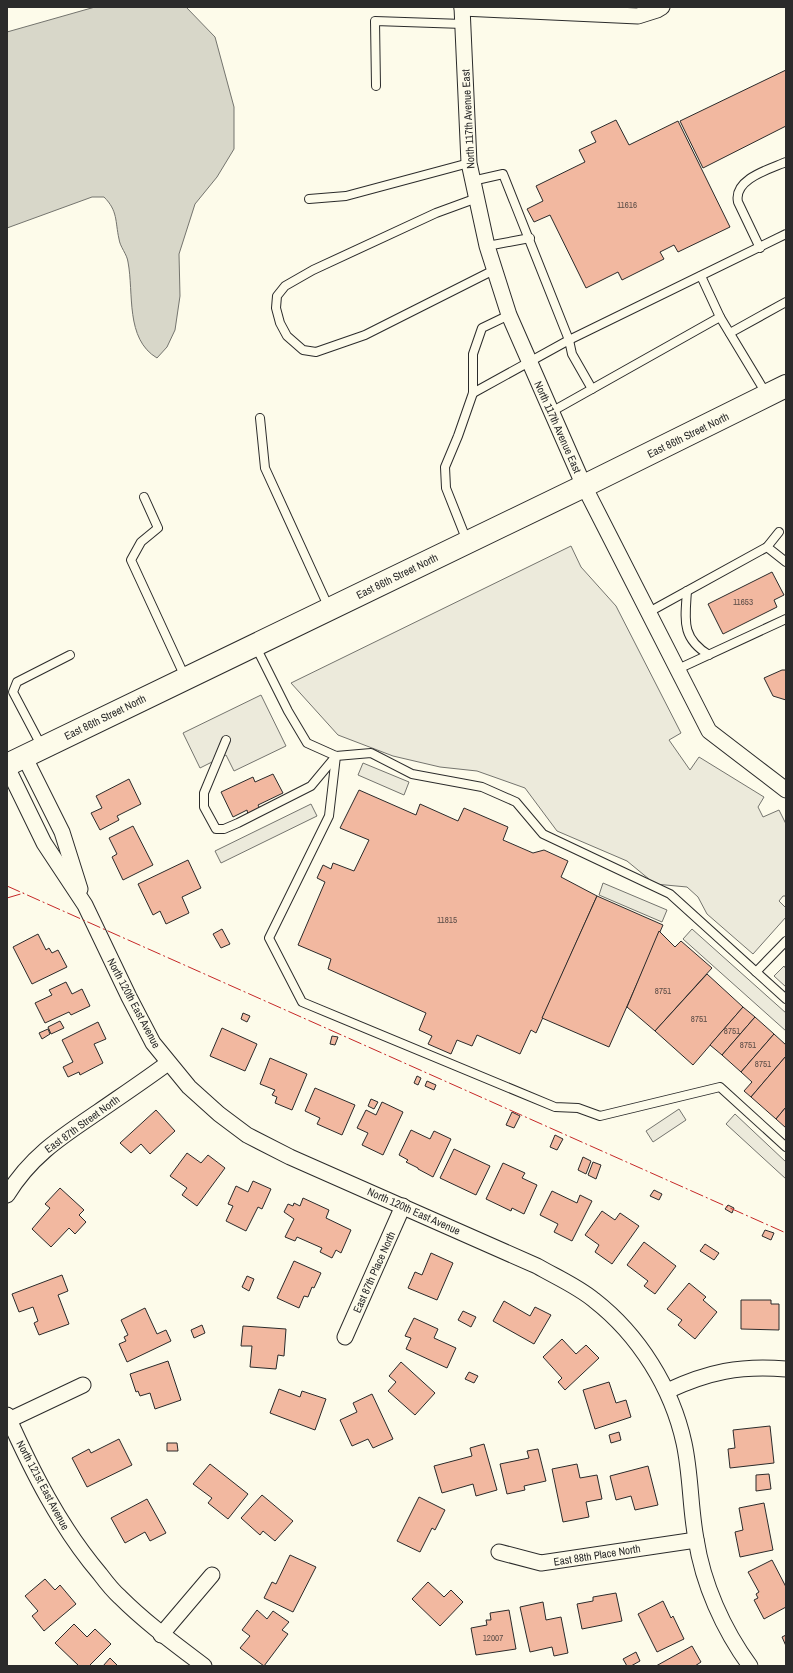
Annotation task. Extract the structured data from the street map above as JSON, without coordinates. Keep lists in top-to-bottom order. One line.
{"streets":{"main road":["East 86th Street North"],"street":["North 117th Avenue East","North 120th East Avenue","East 87th Street North","East 87th Place North","North 121st East Avenue","East 88th Place North"]},"crossings":[["North 117th Avenue East","East 86th Street North"],["East 86th Street North","North 120th East Avenue"],["North 120th East Avenue","East 87th Street North"],["North 120th East Avenue","East 87th Place North"],["North 120th East Avenue","East 88th Place North"]],"house_numbers":["11616","11653","11815","8751","8751","8751","8751","8751","12007"]}
